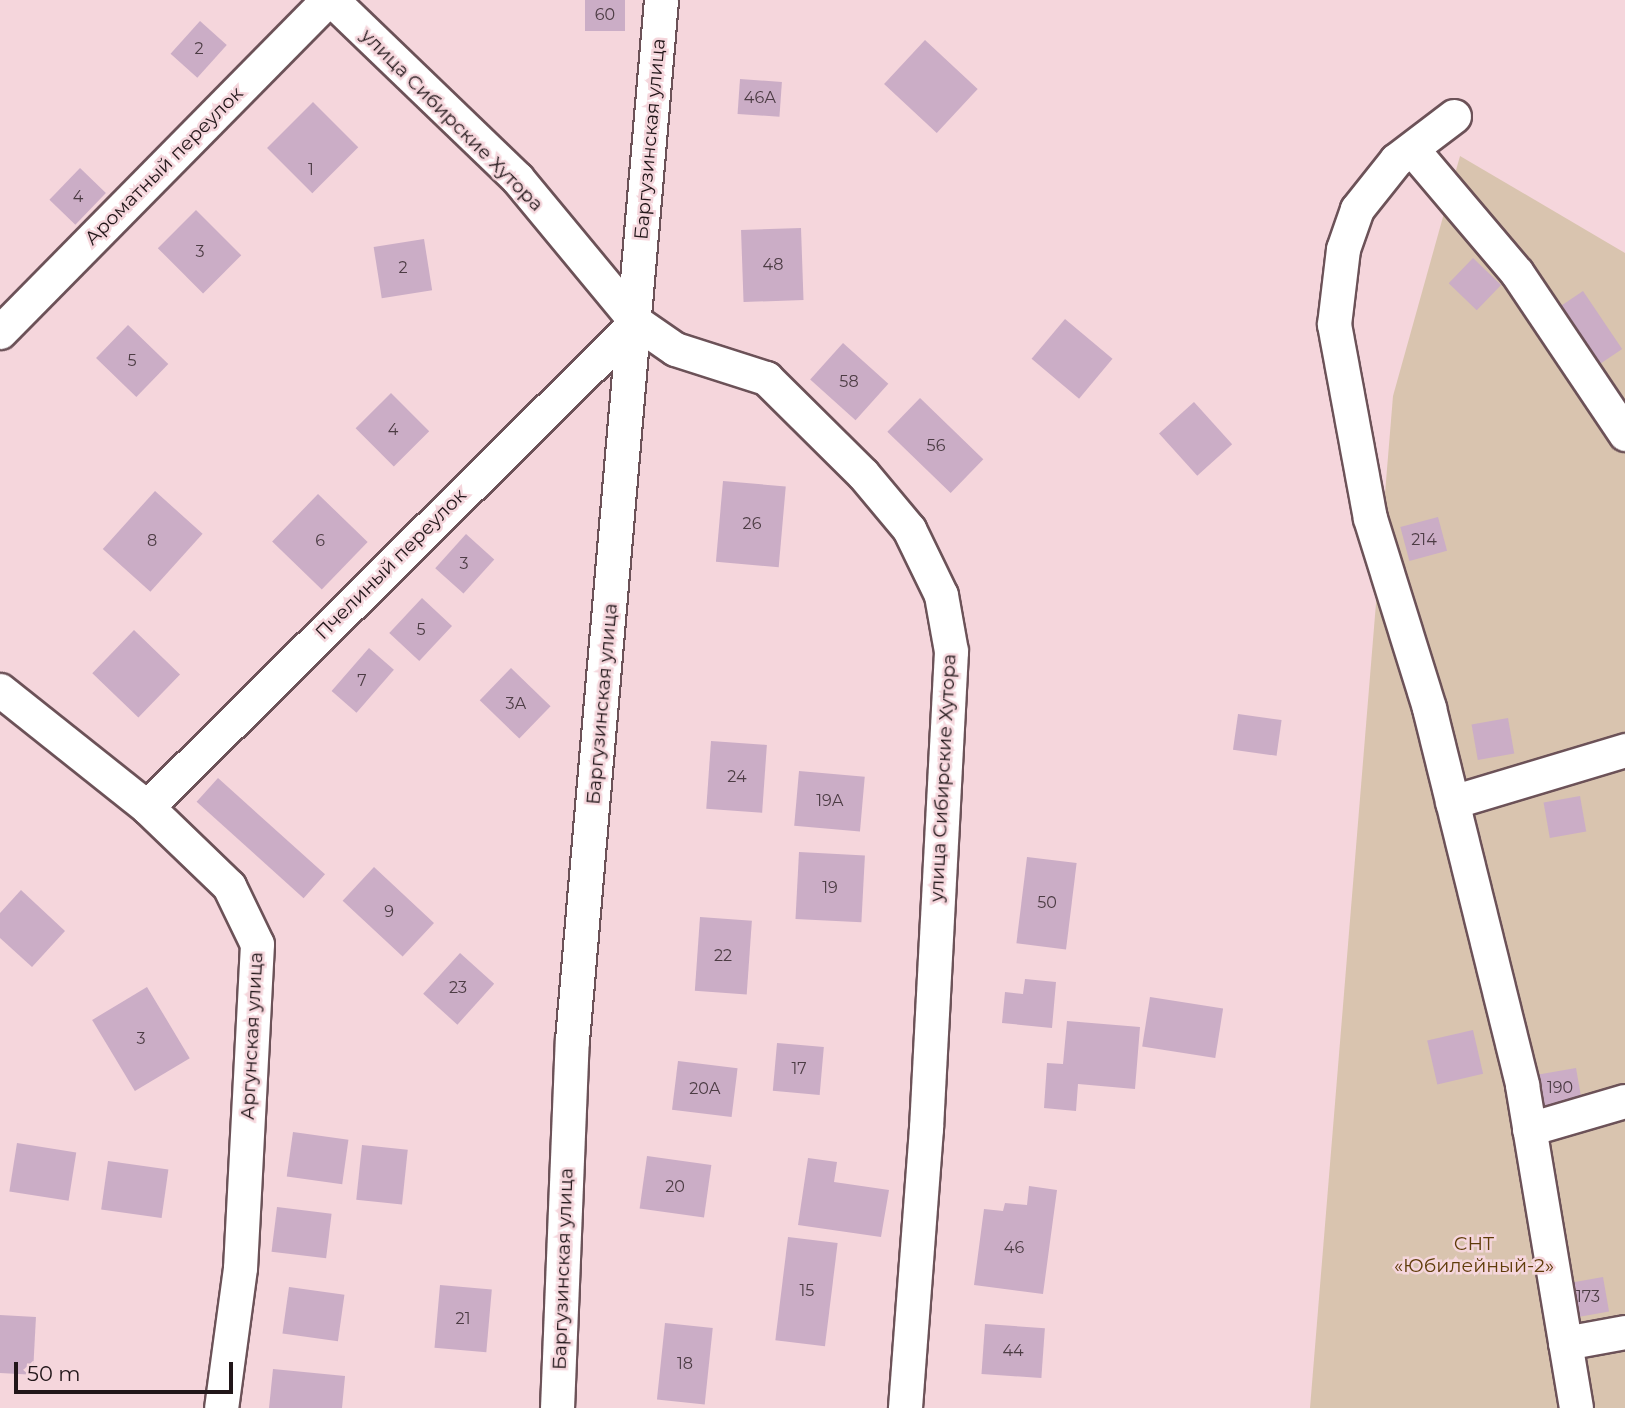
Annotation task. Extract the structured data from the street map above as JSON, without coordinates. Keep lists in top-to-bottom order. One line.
{"streets":{"street":["улица Сибирские Хутора","Баргузинская улица","Ароматный переулок","Пчелиный переулок","Аргунская улица"]},"crossings":[["улица Сибирские Хутора","Баргузинская улица"],["улица Сибирские Хутора","Ароматный переулок"],["улица Сибирские Хутора","Пчелиный переулок"],["Баргузинская улица","Пчелиный переулок"],["Пчелиный переулок","Аргунская улица"]],"parks":["СНТ «Юбилейный-2»"],"house_numbers":["60","2","46А","1","4","3","48","2","5","58","4","56","26","214","8","6","3","5","7","3А","24","19А","19","50","9","22","23","3","17","190","20А","20","46","15","173","21","44","18"],"scale_bar":"50 m"}
